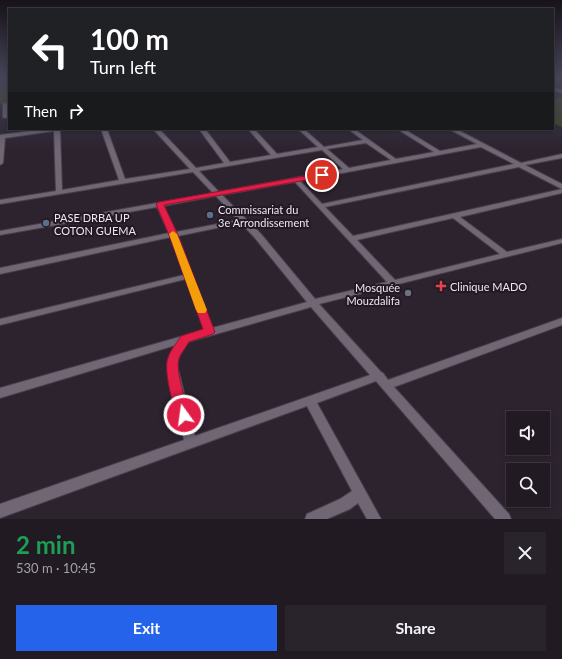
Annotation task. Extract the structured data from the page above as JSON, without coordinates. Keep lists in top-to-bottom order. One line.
{"places":{"other":["Commissariat du 3e Arrondissement","PASE DRBA UP COTON GUEMA","Mosquée Mouzdalifa"],"health":["Clinique MADO"]},"page":{"turn":["100 m","Turn left"],"then":"Then","heading":["2 min","530 m · 10:45"],"buttons":["Exit","Share"]}}
